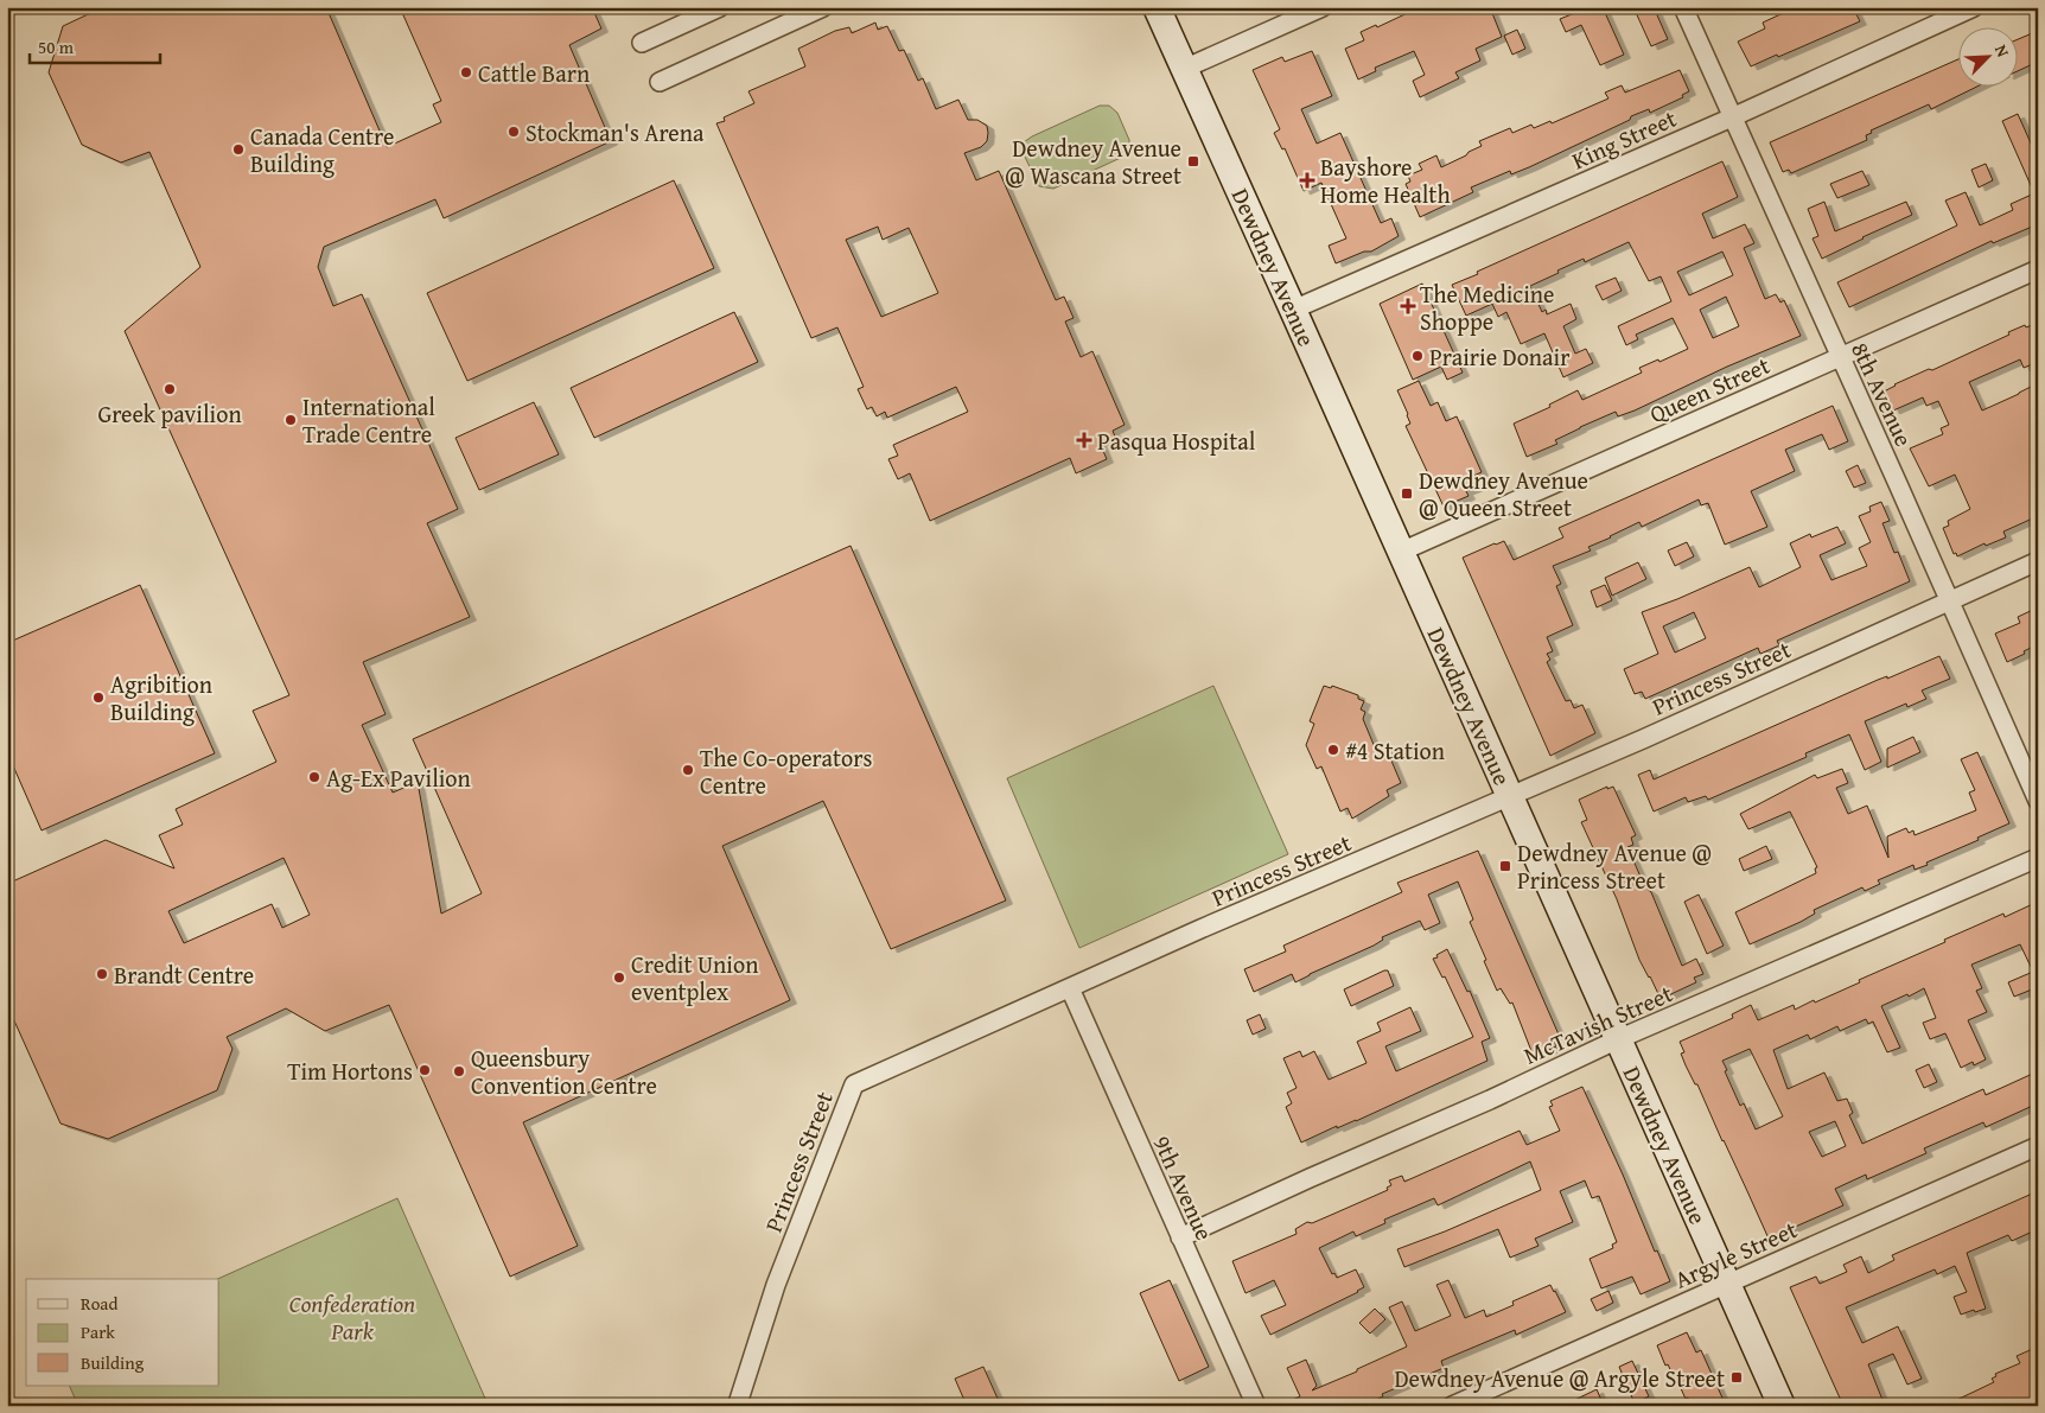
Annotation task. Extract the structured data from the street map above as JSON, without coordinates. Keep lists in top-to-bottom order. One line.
{"streets":{"main road":["Dewdney Avenue"],"street":["King Street","Queen Street","8th Avenue","Princess Street","McTavish Street","9th Avenue","Argyle Street"]},"crossings":[["King Street","Dewdney Avenue"],["King Street","8th Avenue"],["Dewdney Avenue","Queen Street"],["Dewdney Avenue","Princess Street"],["Dewdney Avenue","McTavish Street"],["Dewdney Avenue","Argyle Street"],["Queen Street","8th Avenue"],["8th Avenue","Princess Street"],["Princess Street","9th Avenue"],["McTavish Street","9th Avenue"]],"parks":["Confederation Park"],"places":{"other":["Cattle Barn","Stockman's Arena","Canada Centre Building","Prairie Donair","Greek pavilion","International Trade Centre","Agribition Building","#4 Station","The Co-operators Centre","Ag-Ex Pavilion","Brandt Centre","Credit Union eventplex","Tim Hortons","Queensbury Convention Centre"],"transit":["Dewdney Avenue @ Wascana Street","Dewdney Avenue @ Queen Street","Dewdney Avenue @ Princess Street","Dewdney Avenue @ Argyle Street"],"health":["Bayshore Home Health","The Medicine Shoppe","Pasqua Hospital"]},"legend":["Road","Park","Building"],"scale_bar":"50 m","north":"top right"}
